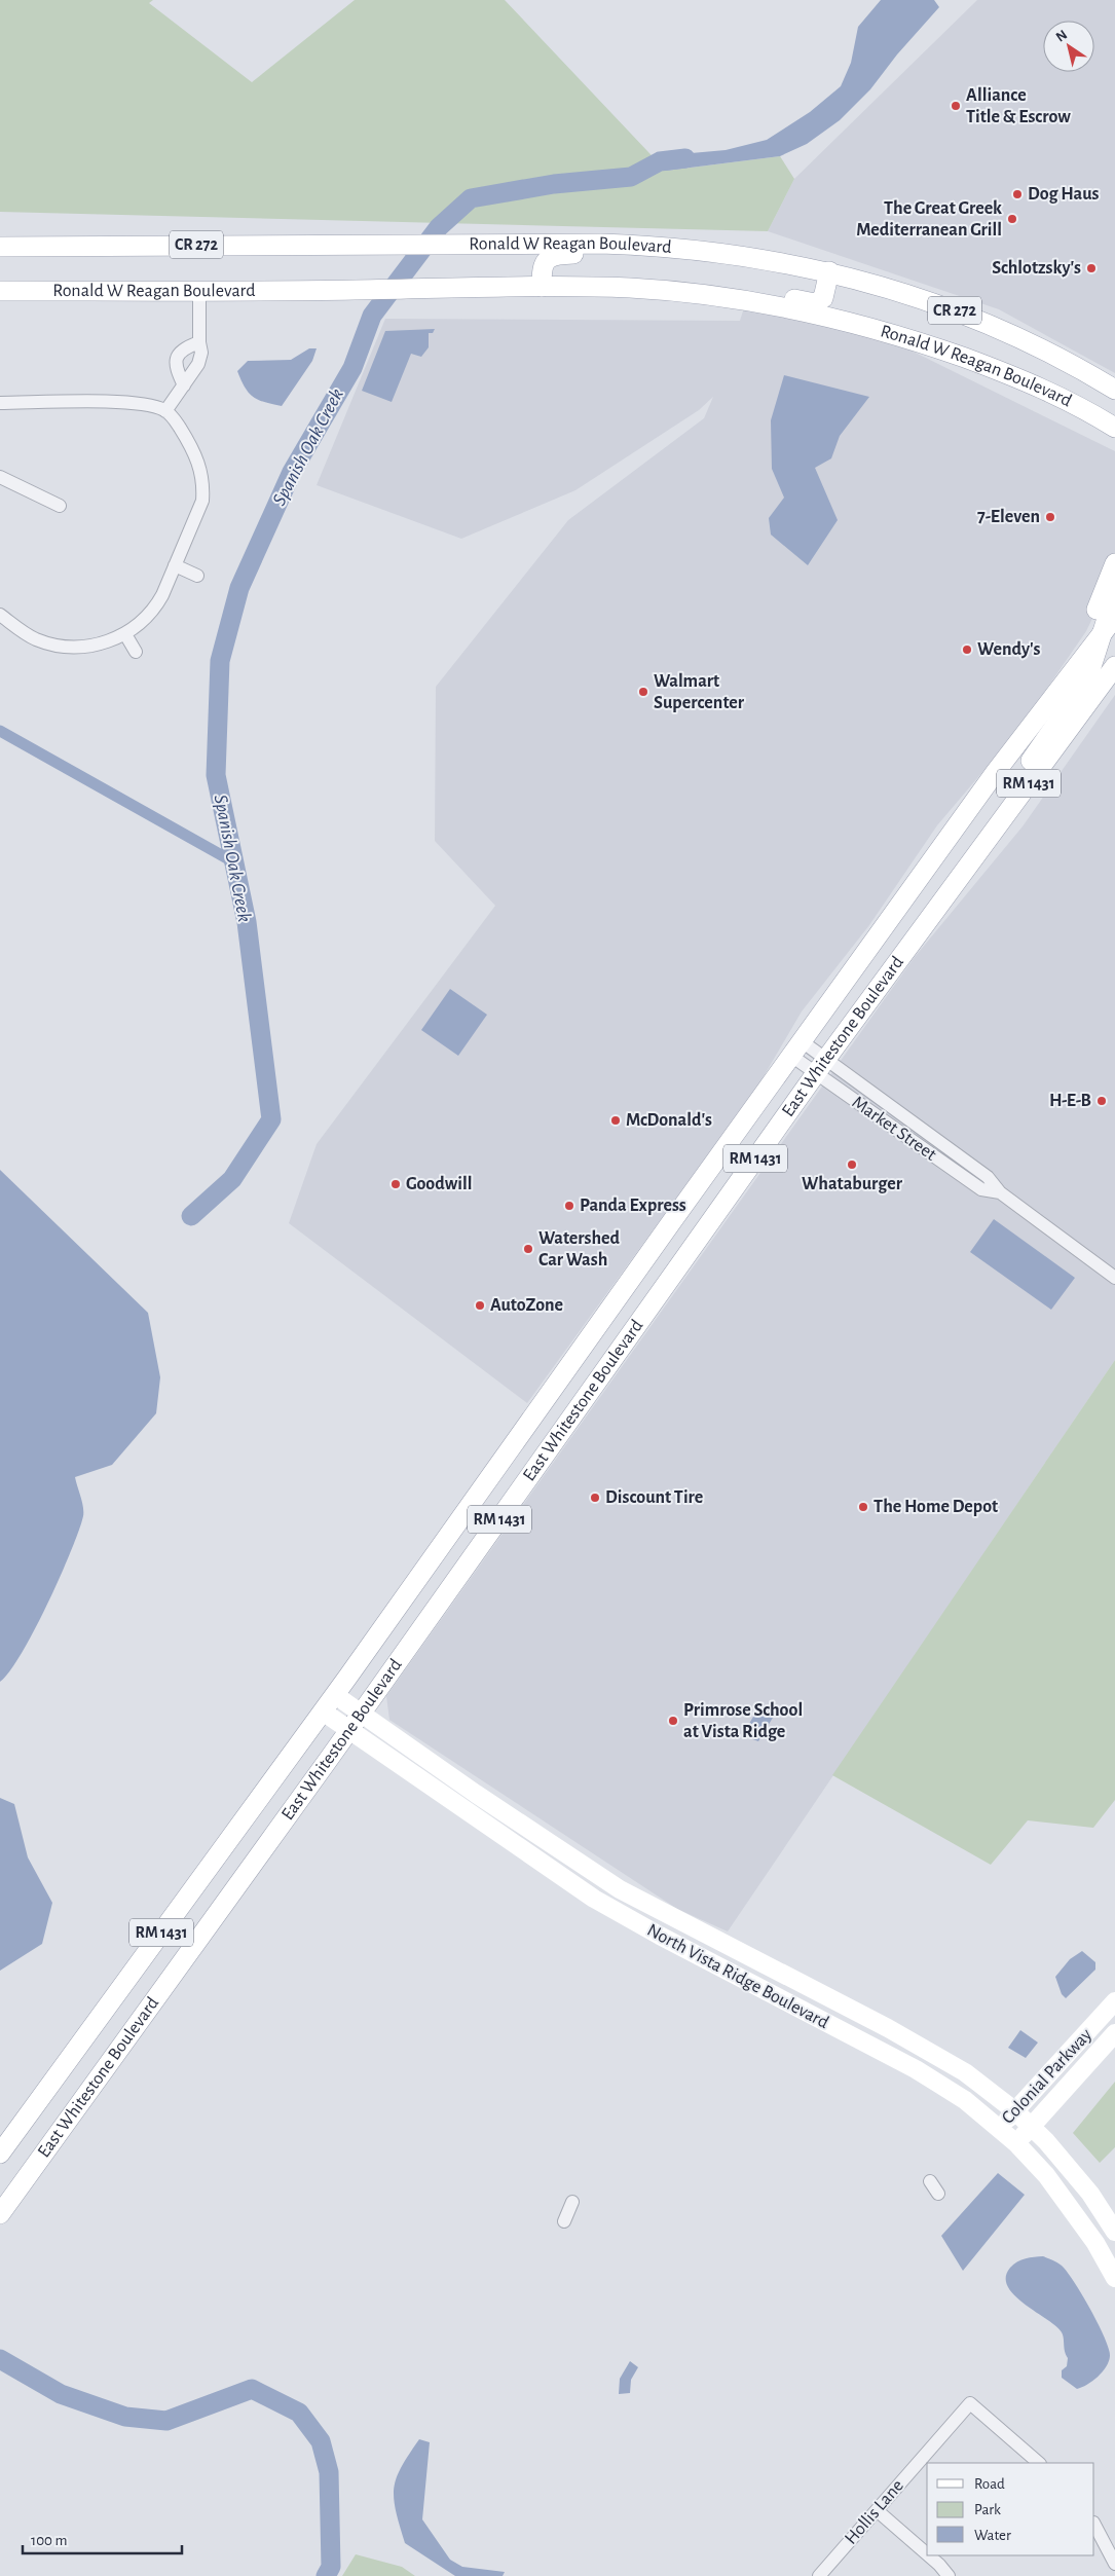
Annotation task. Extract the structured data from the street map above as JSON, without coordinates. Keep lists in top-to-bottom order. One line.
{"streets":{"main road":["CR 272","Ronald W Reagan Boulevard","RM 1431","East Whitestone Boulevard"],"street":["Market Street","North Vista Ridge Boulevard","Colonial Parkway","Hollis Lane"]},"crossings":[["East Whitestone Boulevard","Market Street"],["East Whitestone Boulevard","North Vista Ridge Boulevard"],["North Vista Ridge Boulevard","Colonial Parkway"]],"water":["Spanish Oak Creek"],"places":["Alliance Title & Escrow","Dog Haus","The Great Greek Mediterranean Grill","Schlotzsky's","7-Eleven","Wendy's","Walmart Supercenter","H-E-B","McDonald's","Whataburger","Goodwill","Panda Express","Watershed Car Wash","AutoZone","Discount Tire","The Home Depot","Primrose School at Vista Ridge"],"legend":["Road","Park","Water"],"scale_bar":"100 m","north":"top left"}
